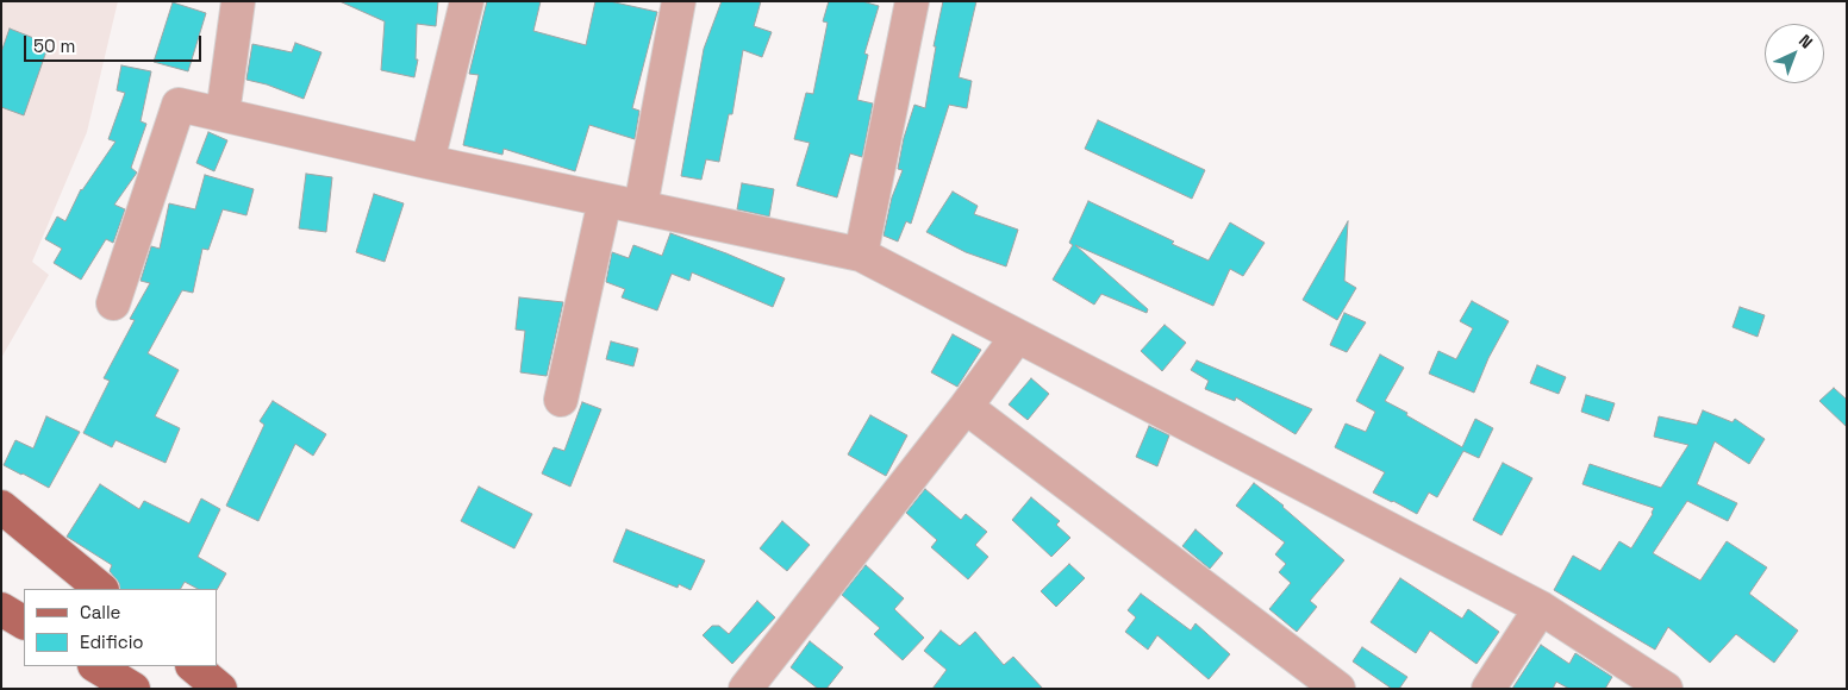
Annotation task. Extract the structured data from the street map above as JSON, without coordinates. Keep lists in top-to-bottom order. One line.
{"legend":["Calle","Edificio"],"scale_bar":"50 m","north":"top right"}
